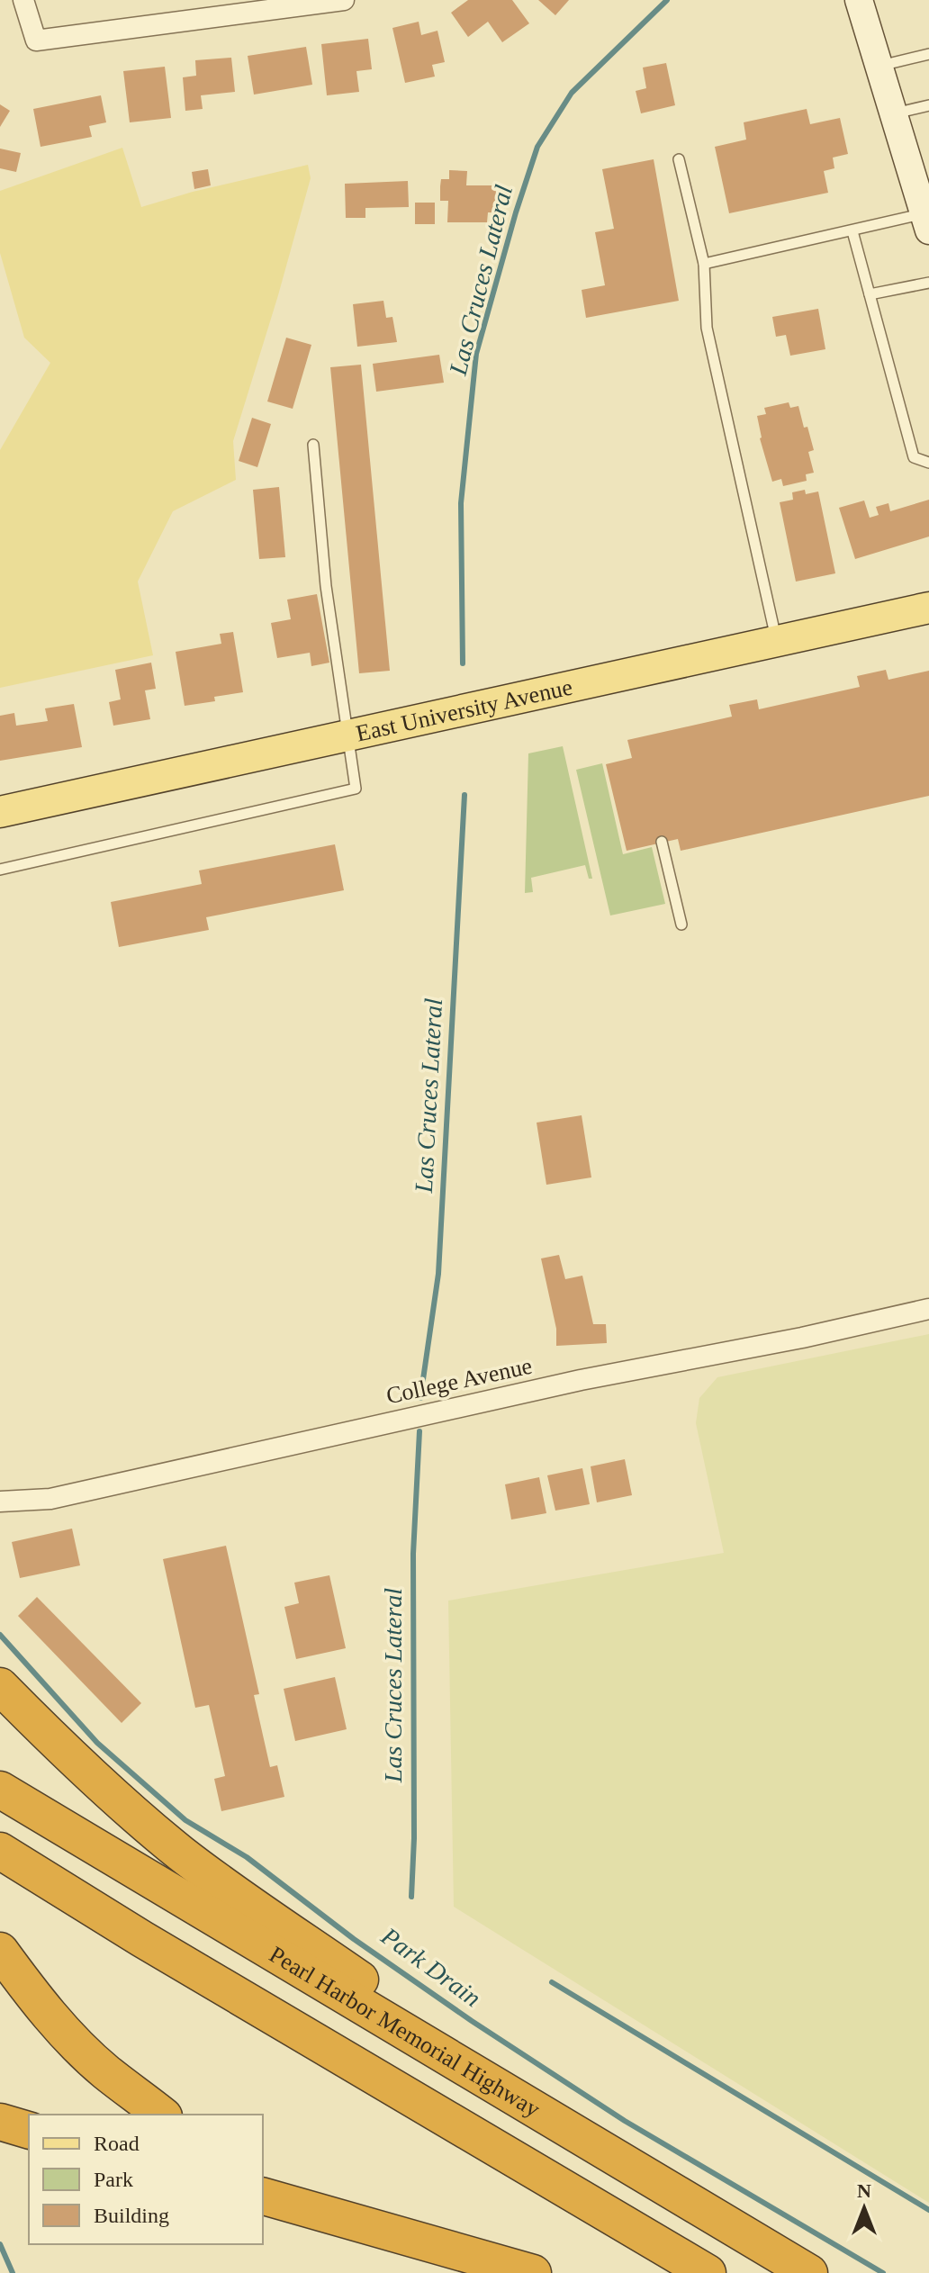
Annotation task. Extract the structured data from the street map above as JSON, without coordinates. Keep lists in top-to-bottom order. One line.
{"streets":{"highway":["Pearl Harbor Memorial Highway"],"main road":["East University Avenue"],"street":["College Avenue"]},"water":["Las Cruces Lateral","Park Drain"],"legend":["Road","Park","Building"],"north":"top"}
